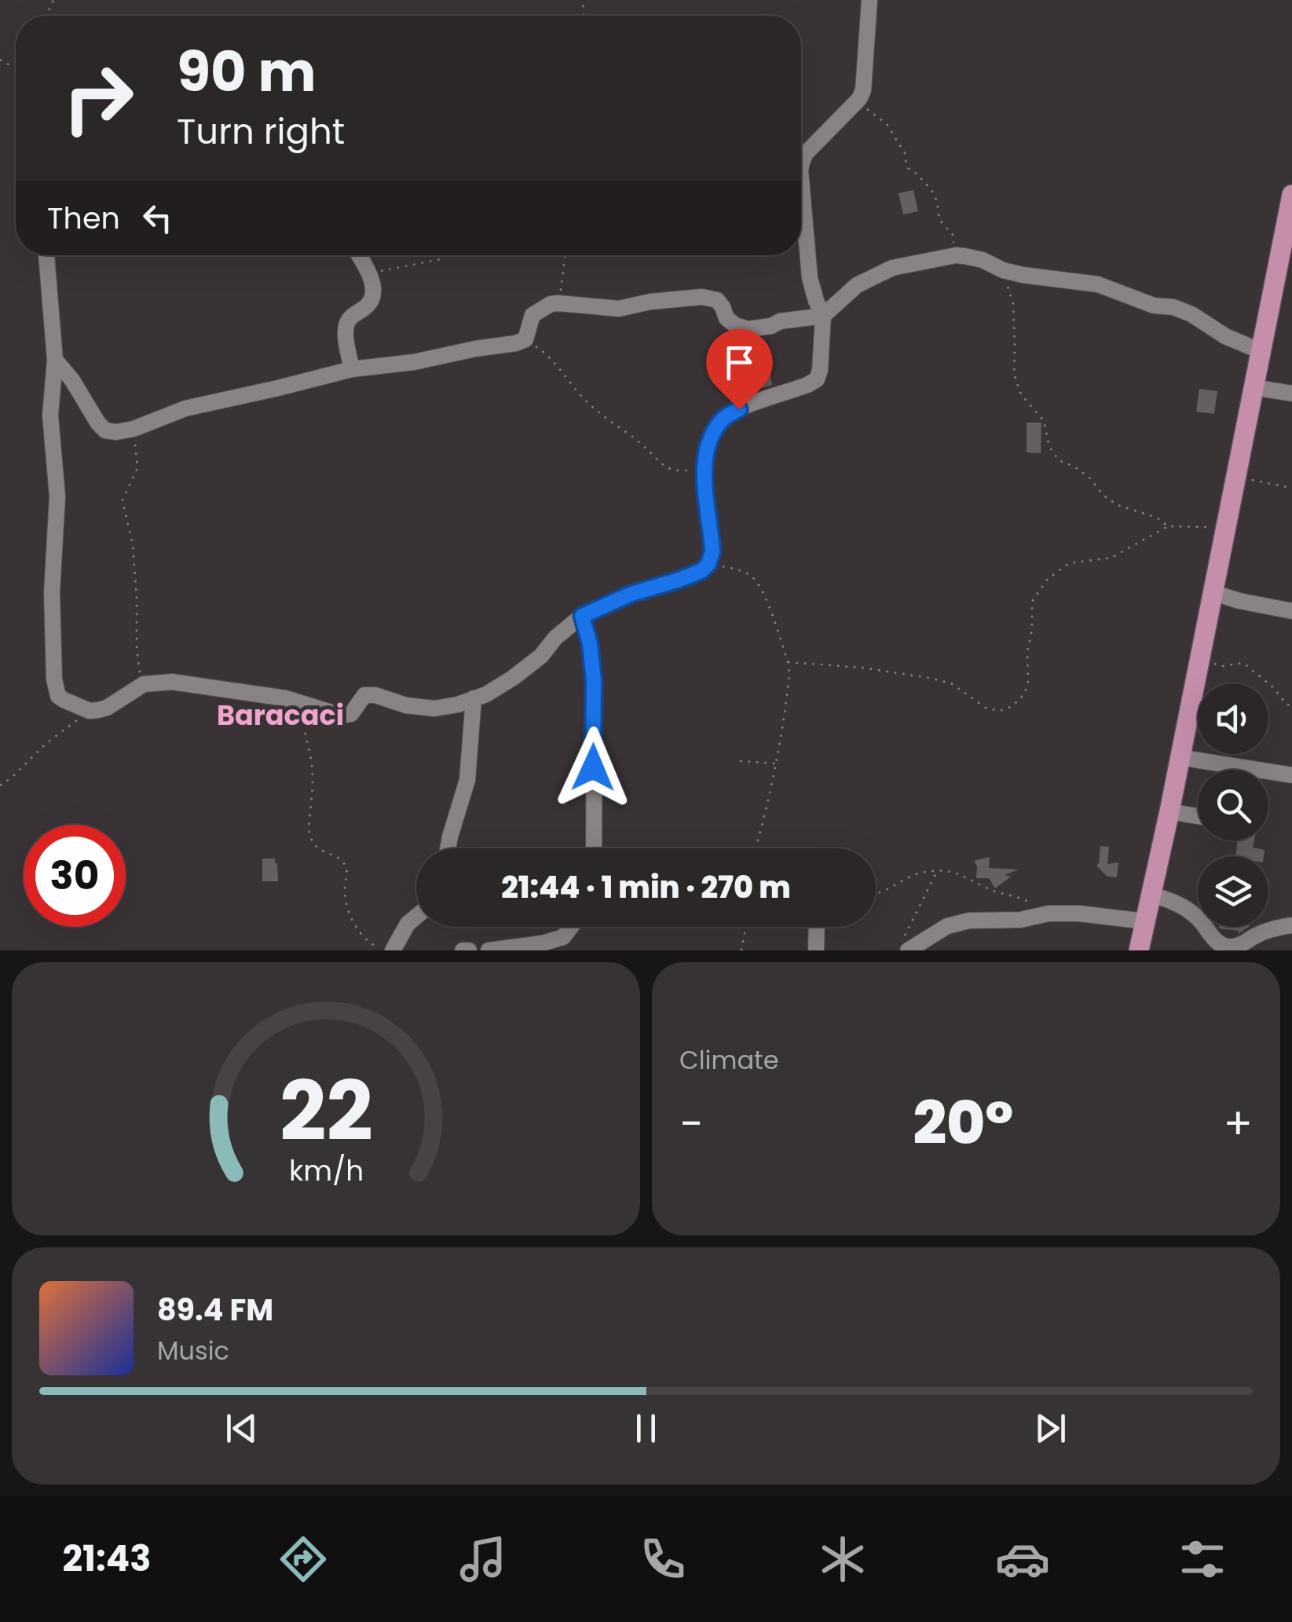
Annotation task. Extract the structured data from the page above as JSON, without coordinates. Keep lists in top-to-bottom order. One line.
{"districts":["Baracaci"],"page":{"turn":["90 m","Turn right"],"then":"Then","limit":"30","trip":"21:44 · 1 min · 270 m","tile":"Climate","heat":["−","20°","+"],"song":["89.4 FM","Music"],"tabs":"21:43","gauge":["22","km/h"]}}
